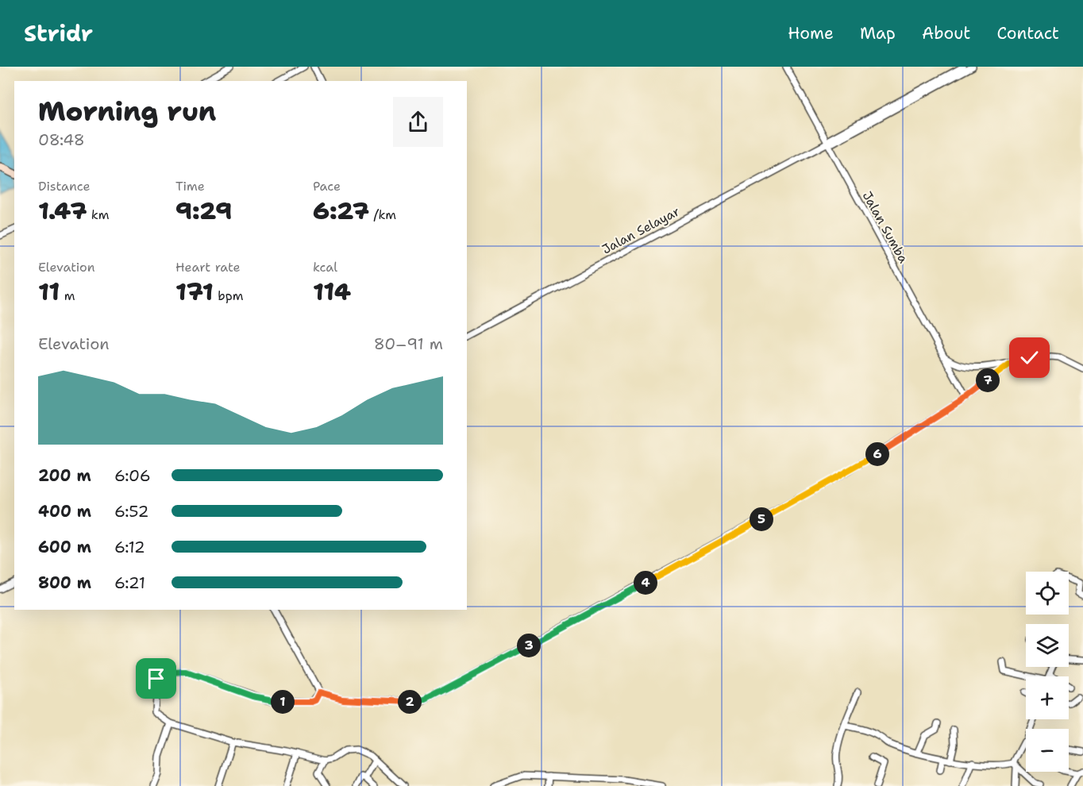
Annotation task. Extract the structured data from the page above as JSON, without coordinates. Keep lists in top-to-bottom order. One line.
{"streets":{"street":["Jalan Sumba","Jalan Selayar"]},"crossings":[["Jalan Sumba","Jalan Selayar"]],"page":{"header":"Stridr","nav":["Home","Map","About","Contact"],"heading":["Morning run","08:48"],"stats":[["Distance","1.47 km"],["Time","9:29"],["Pace","6:27 /km"],["Elevation","11 m"],["Heart rate","171 bpm"],["kcal","114"]],"chart":["Elevation","80–91 m"],"pins":["7","6","5","4","3","1","2"],"list":[{"name":"200 m","note":"6:06"},{"name":"400 m","note":"6:52"},{"name":"600 m","note":"6:12"},{"name":"800 m","note":"6:21"}],"map_buttons":["+","−"]}}
